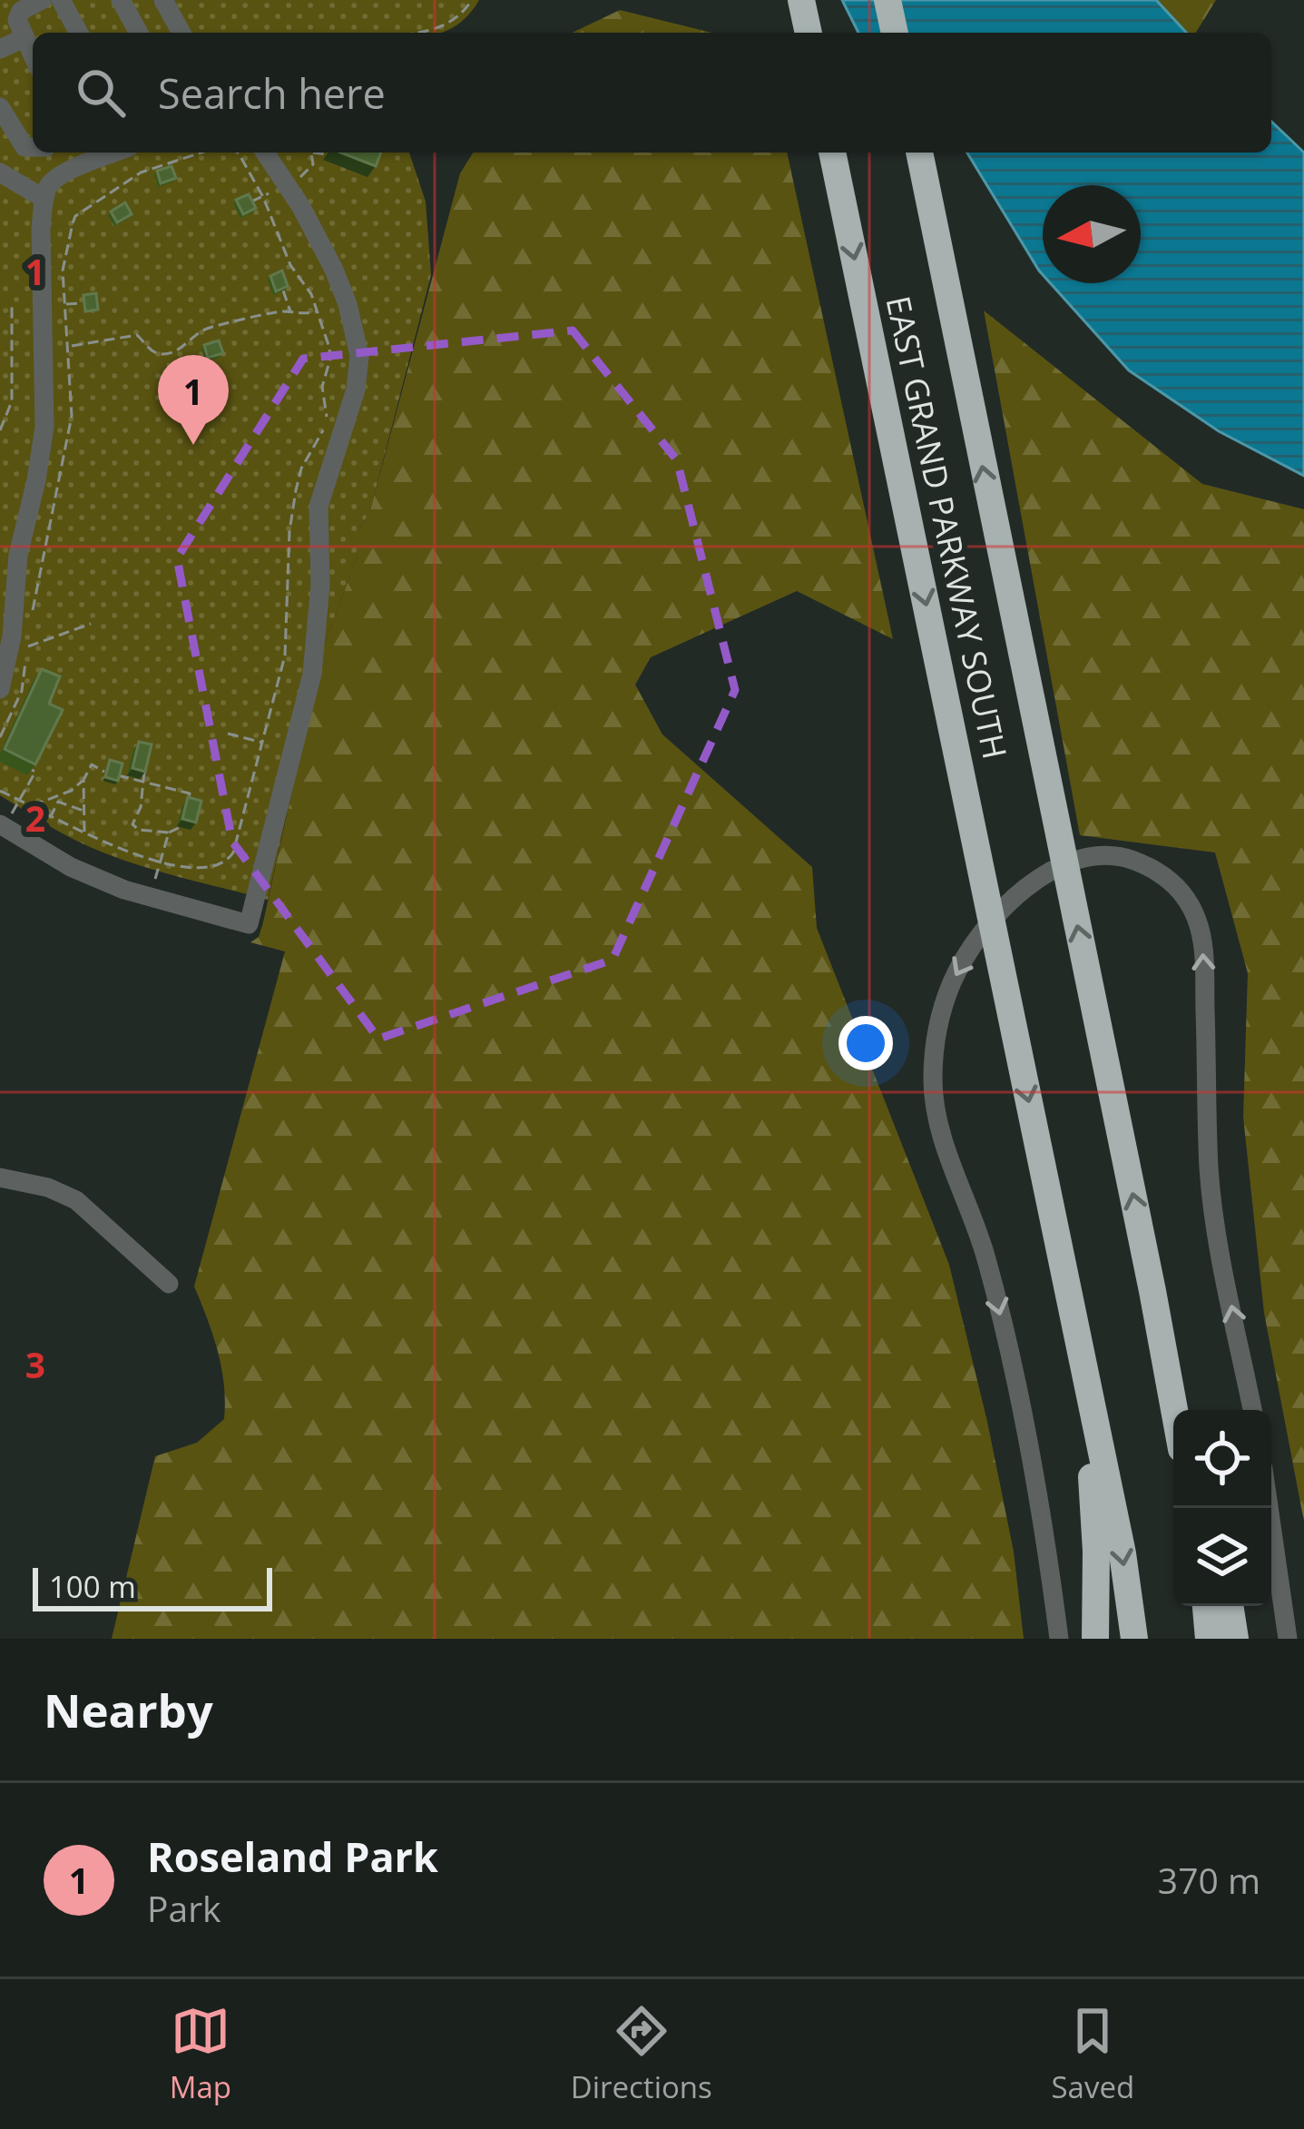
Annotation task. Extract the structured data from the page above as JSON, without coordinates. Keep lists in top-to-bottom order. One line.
{"streets":{"highway":["EAST GRAND PARKWAY SOUTH"]},"scale_bar":"100 m","north":"left","page":{"search":"Search here","pins":"1","scale":"100 m","heading":"Nearby","list":[{"mark":"1","name":"Roseland Park","note":"Park","value":"370 m"}],"nav":["Map","Directions","Saved"]},"grid":{"rows":["1","2","3"]}}
